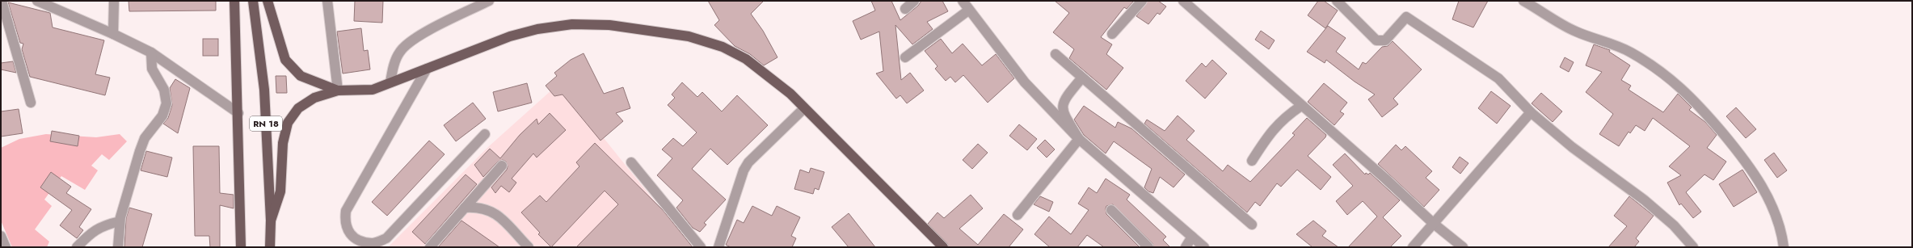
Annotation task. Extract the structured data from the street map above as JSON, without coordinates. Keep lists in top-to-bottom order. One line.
{"streets":{"main road":["RN 18"]}}
